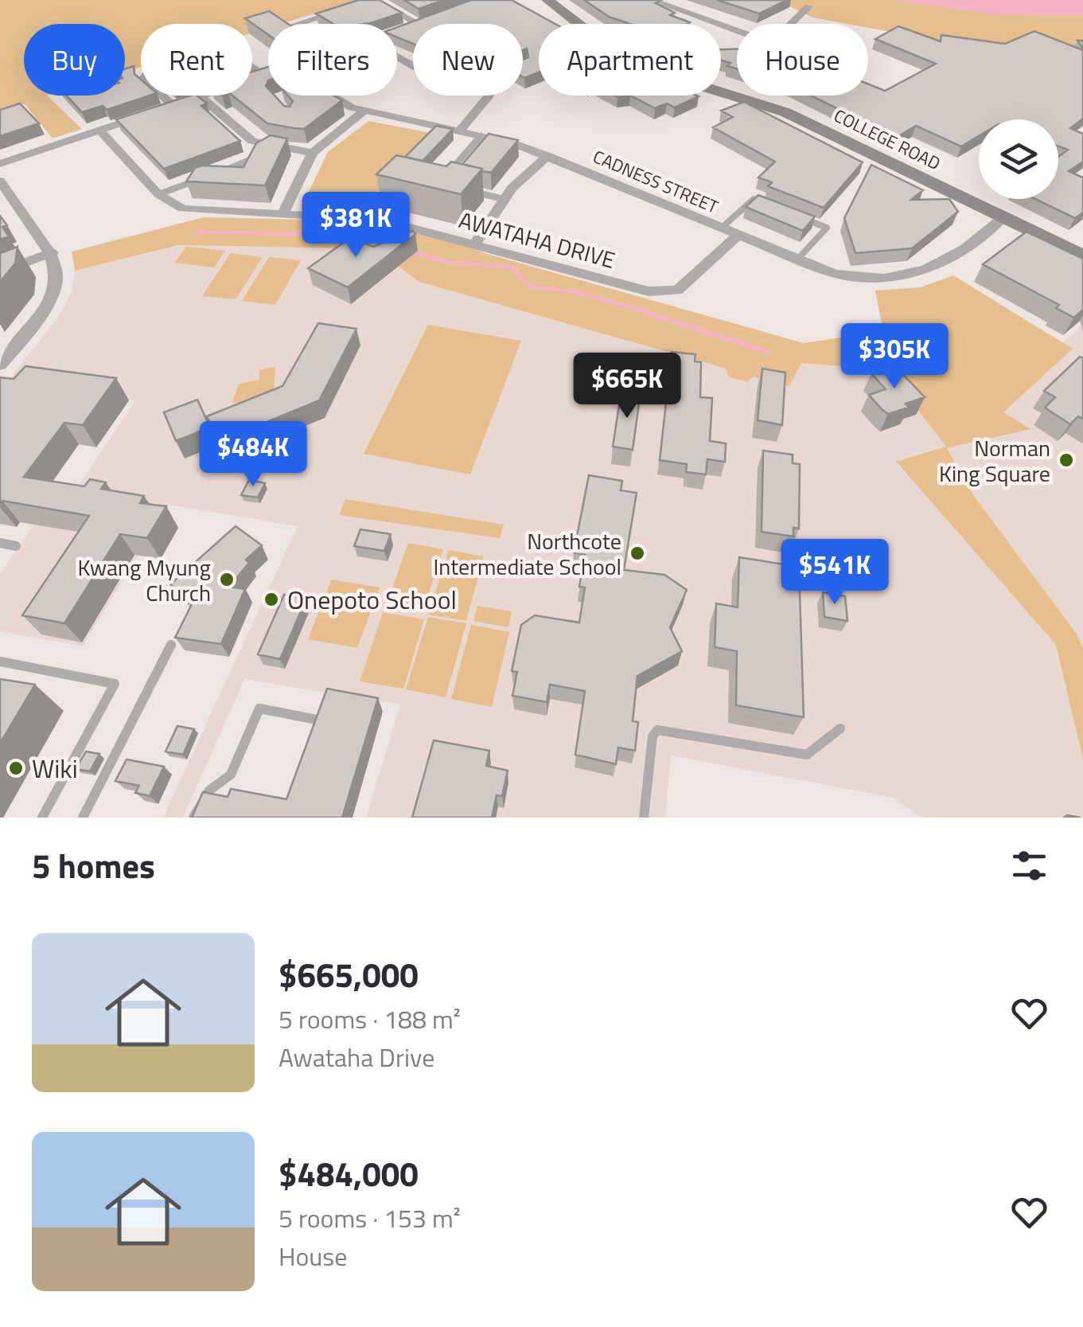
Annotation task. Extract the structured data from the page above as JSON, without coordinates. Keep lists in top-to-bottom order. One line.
{"streets":{"main road":["COLLEGE ROAD"],"street":["CADNESS STREET","AWATAHA DRIVE"]},"crossings":[["COLLEGE ROAD","CADNESS STREET"],["CADNESS STREET","AWATAHA DRIVE"]],"places":["Norman King Square","Northcote Intermediate School","Kwang Myung Church","Onepoto School","Wiki"],"page":{"chip":["Buy","Rent","Filters","New","Apartment","House"],"price":["$381K","$305K","$665K","$484K","$541K"],"heading":"5 homes","list":[{"name":"$665,000","note":"5 rooms · 188 m² · Awataha Drive"},{"name":"$484,000","note":"5 rooms · 153 m² · House"}]}}
